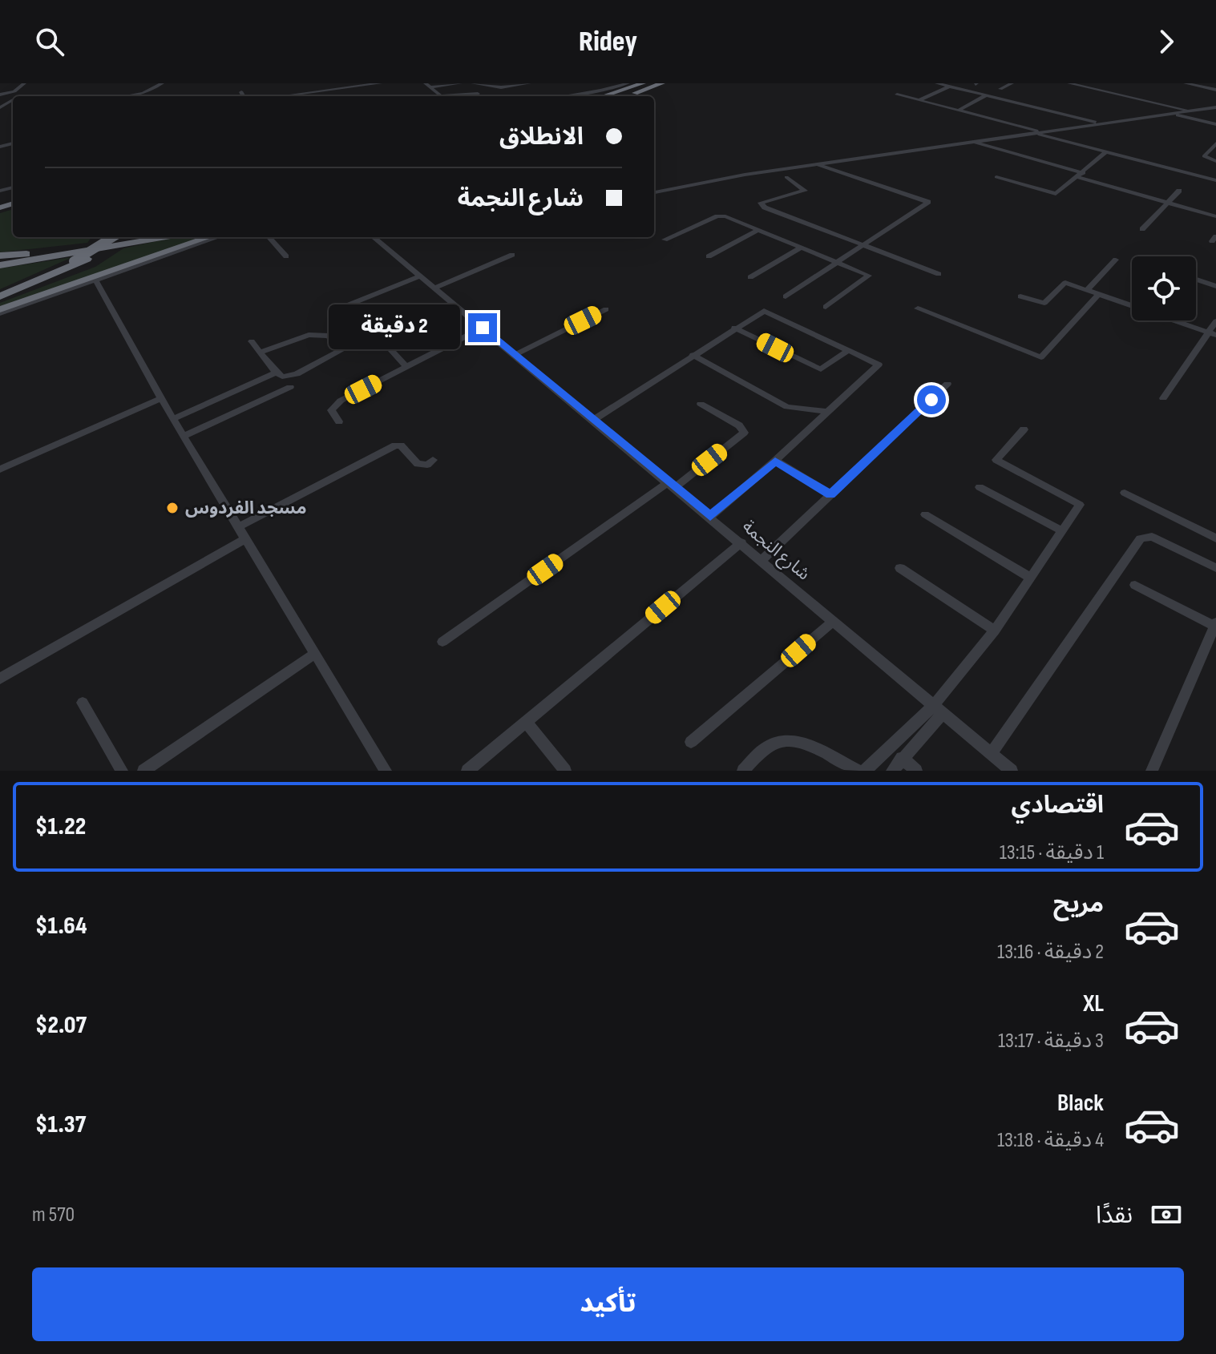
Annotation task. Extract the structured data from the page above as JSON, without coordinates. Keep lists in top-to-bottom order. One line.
{"streets":{"street":["شارع النجمة"]},"places":["مسجد الفردوس"],"page":{"header":"Ridey","banner":["الانطلاق","شارع النجمة"],"bubble":"2 دقيقة","list":[{"name":"اقتصادي","note":"1 دقيقة · 13:15","value":"$1.22"},{"name":"مريح","note":"2 دقيقة · 13:16","value":"$1.64"},{"name":"XL","note":"3 دقيقة · 13:17","value":"$2.07"},{"name":"Black","note":"4 دقيقة · 13:18","value":"$1.37"}],"pay":["نقدًا","570 m"],"buttons":"تأكيد"}}
